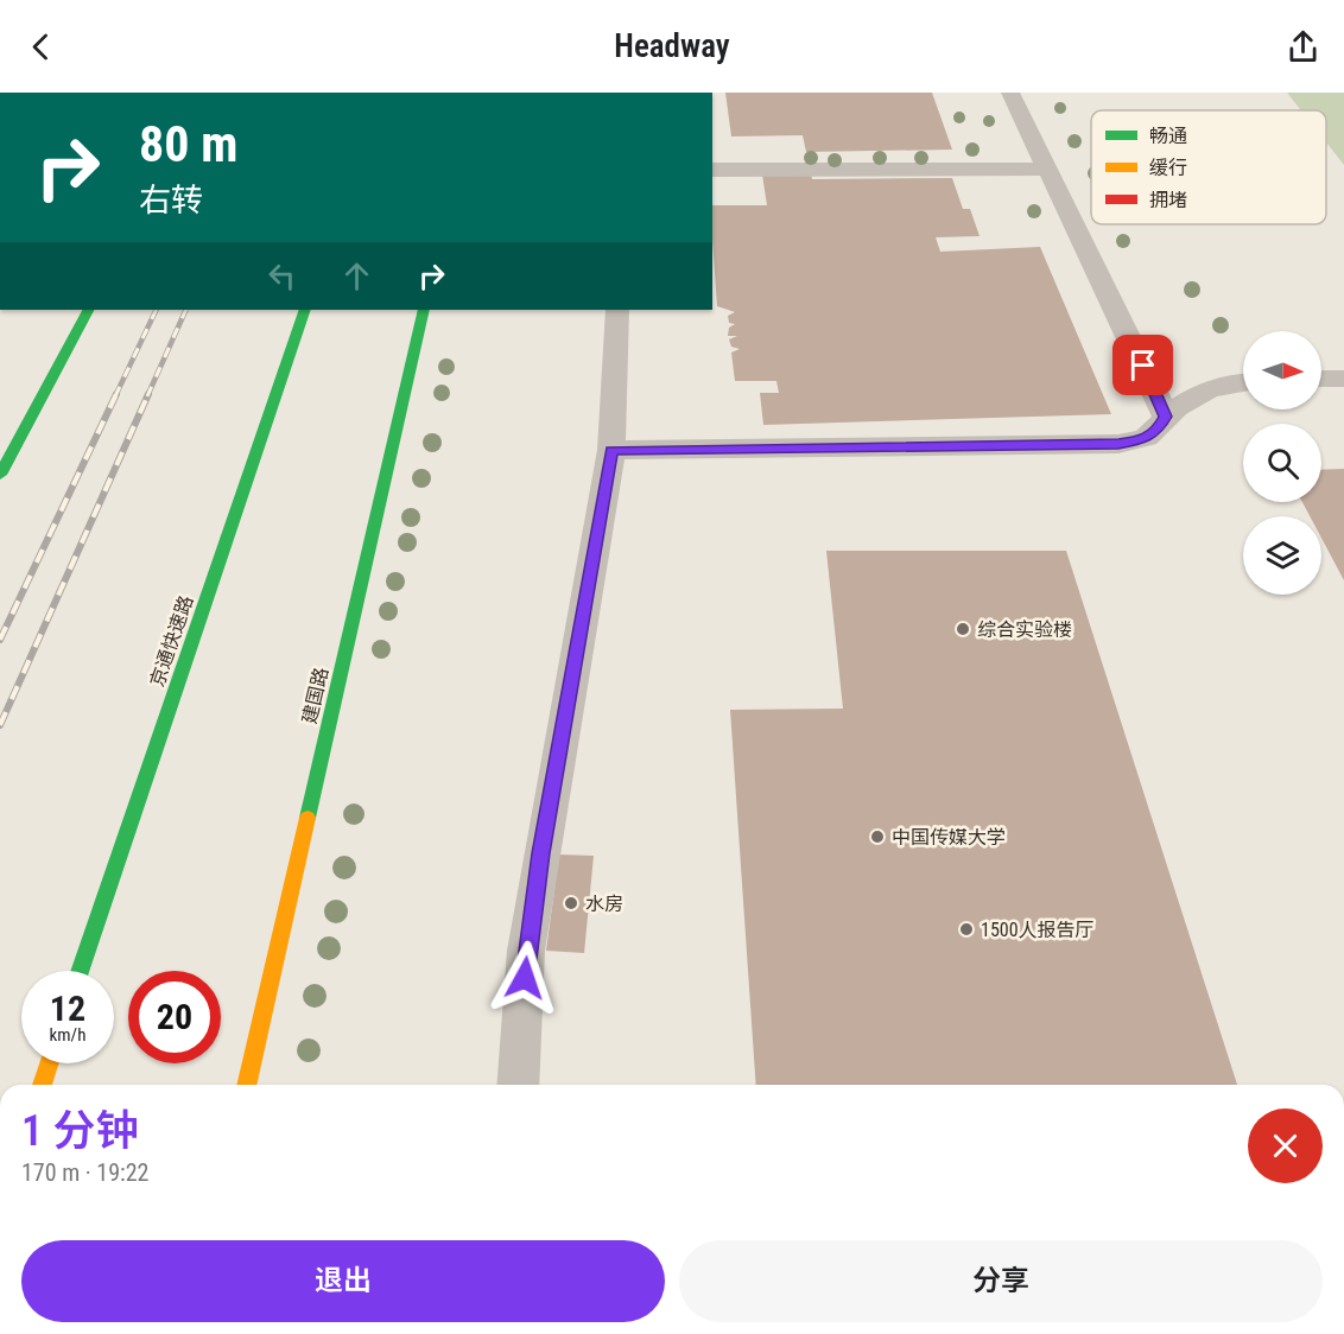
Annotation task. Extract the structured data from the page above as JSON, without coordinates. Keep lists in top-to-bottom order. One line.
{"streets":{"main road":["京通快速路","建国路"]},"places":["综合实验楼","中国传媒大学","水房","1500人报告厅"],"legend":["畅通","缓行","拥堵"],"north":"right","page":{"header":"Headway","turn":["80 m","右转"],"speed":"12 km/h","limit":"20","heading":["1 分钟","170 m · 19:22"],"buttons":["退出","分享"]}}
